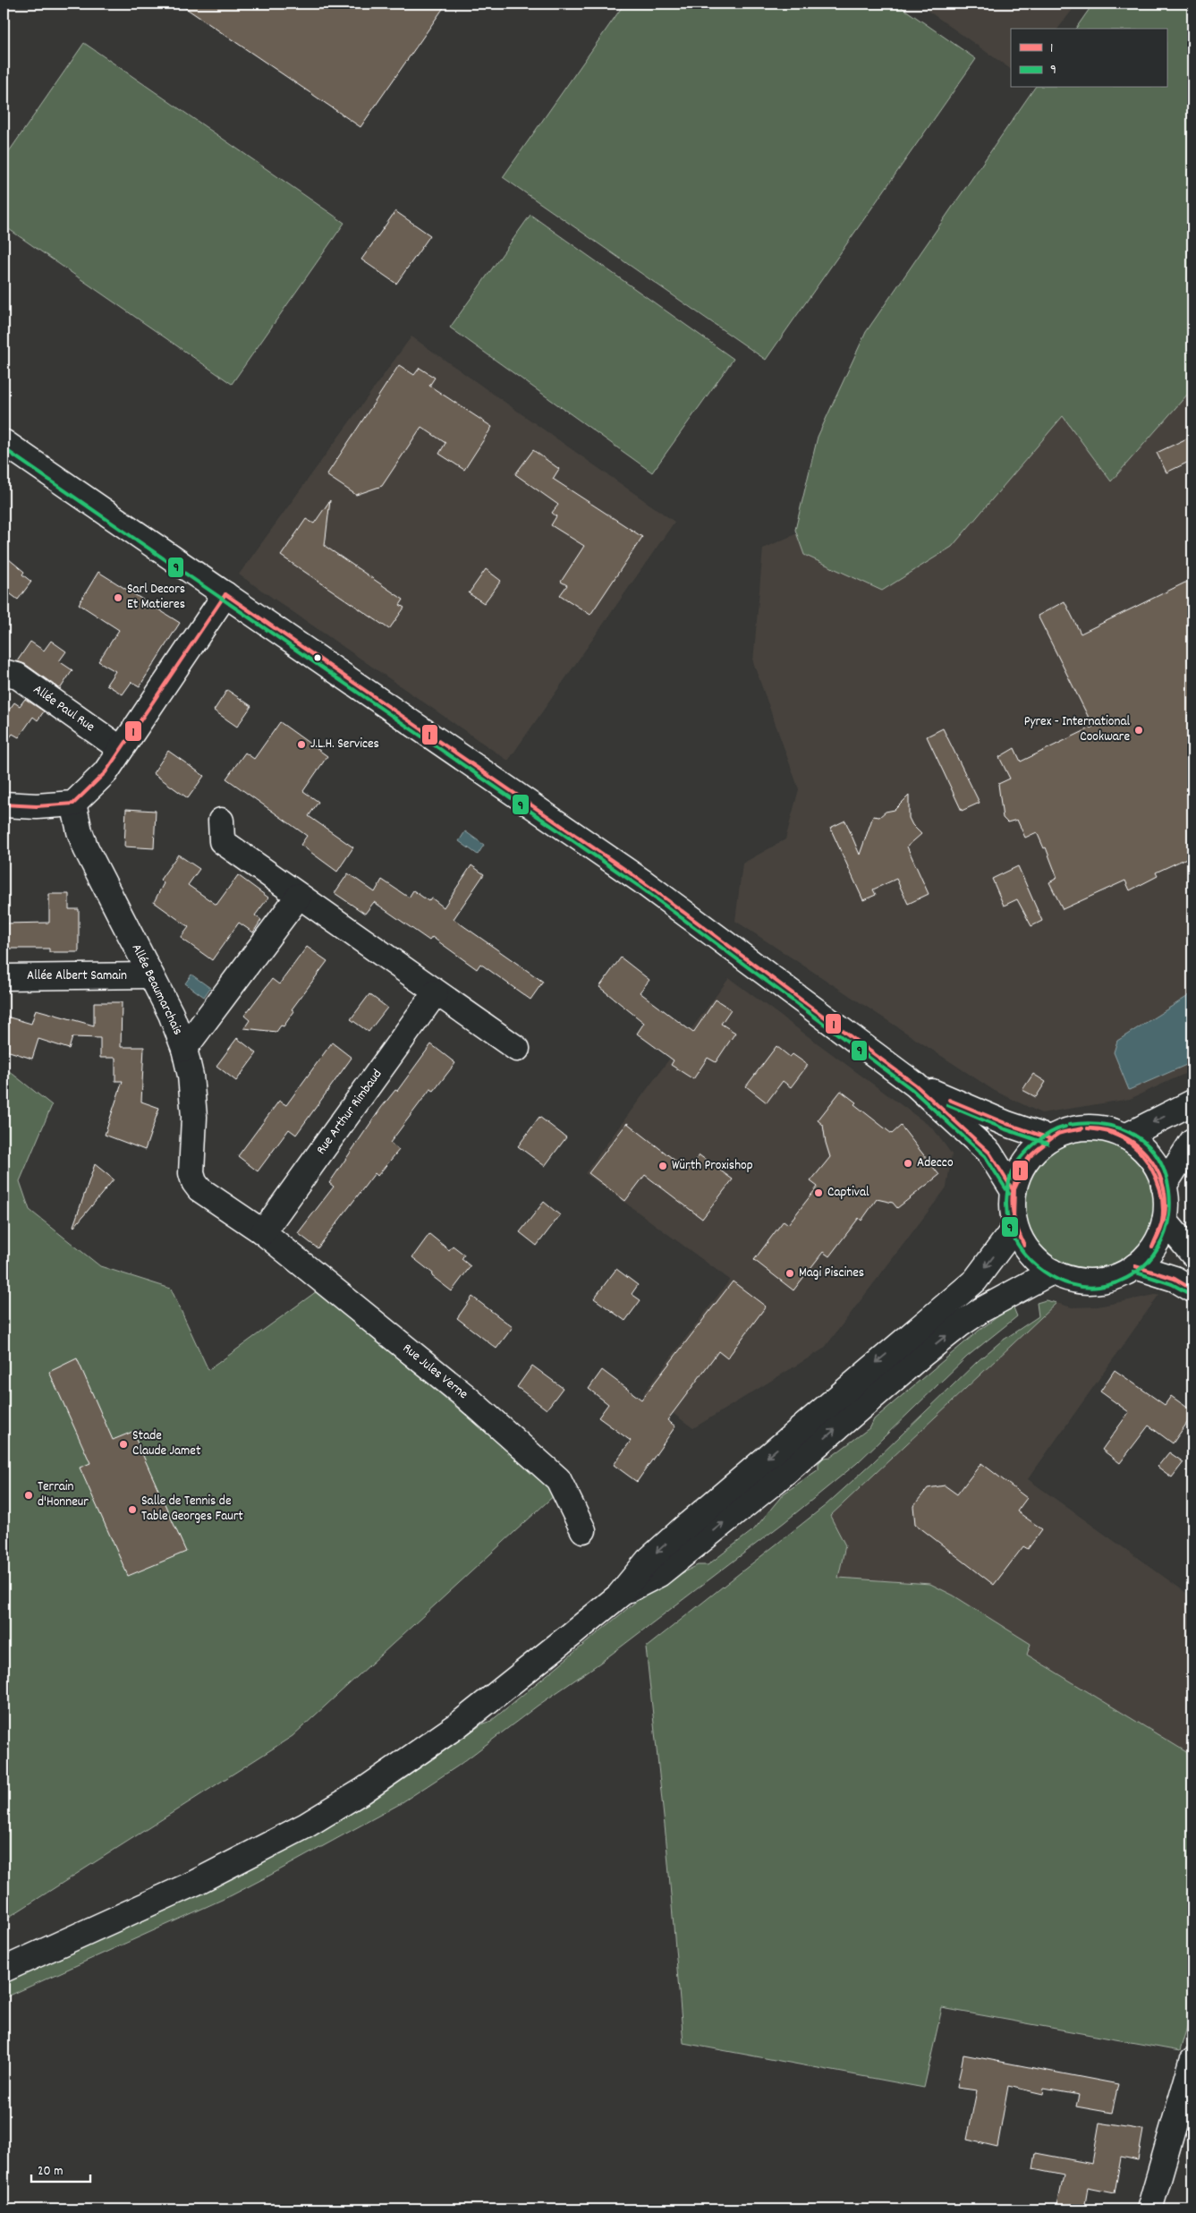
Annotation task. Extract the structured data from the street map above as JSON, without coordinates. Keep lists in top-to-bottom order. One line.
{"streets":{"main road":["Allée Paul Rue","Allée Albert Samain","Allée Beaumarchais","Rue Arthur Rimbaud","Rue Jules Verne"]},"crossings":[["Allée Albert Samain","Allée Beaumarchais"],["Allée Beaumarchais","Rue Arthur Rimbaud"],["Allée Beaumarchais","Rue Jules Verne"],["Rue Arthur Rimbaud","Rue Jules Verne"]],"places":["Sarl Decors Et Matieres","Pyrex - International Cookware","J.L.H. Services","Adecco","Würth Proxishop","Captival","Magi Piscines","Stade Claude Jamet","Terrain d'Honneur","Salle de Tennis de Table Georges Faurt"],"lines":["transit line 9","transit line 1"],"legend":["1","9"],"scale_bar":"20 m"}
